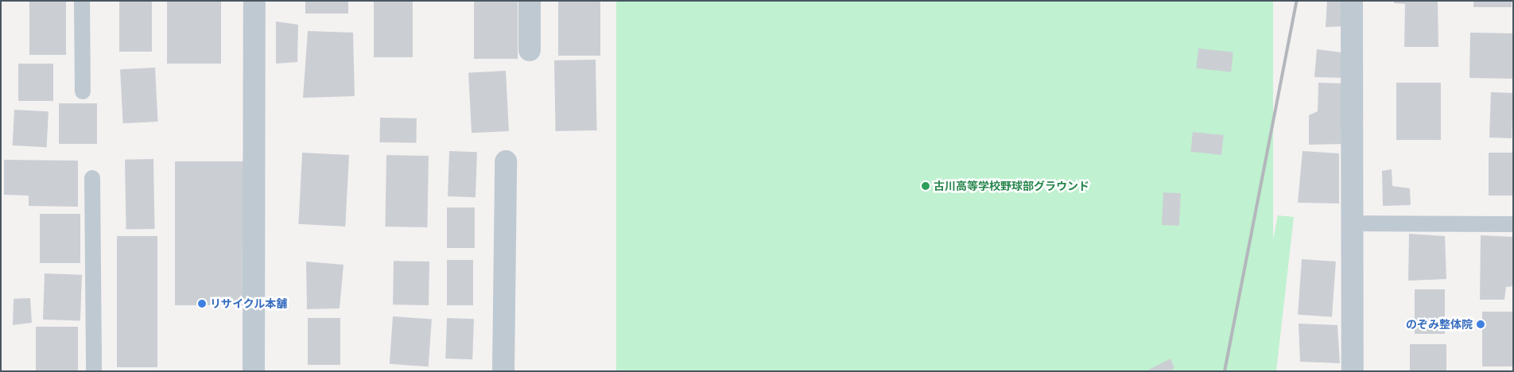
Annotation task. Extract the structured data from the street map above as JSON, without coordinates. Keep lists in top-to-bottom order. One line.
{"places":["古川高等学校野球部グラウンド","リサイクル本舗","のぞみ整体院"]}
